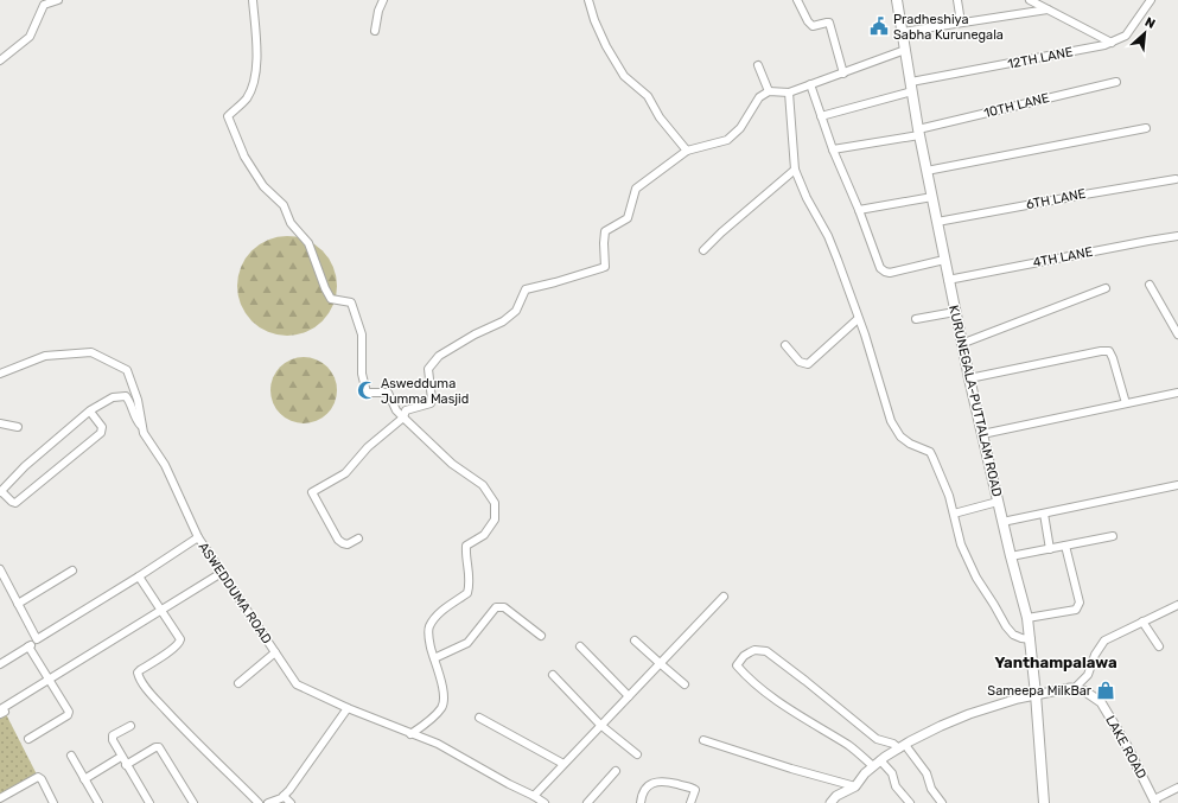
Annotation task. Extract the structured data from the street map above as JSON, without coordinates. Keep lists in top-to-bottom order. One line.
{"streets":{"highway":["KURUNEGALA-PUTTALAM ROAD"],"main road":["LAKE ROAD"],"street":["12TH LANE","10TH LANE","6TH LANE","4TH LANE","ASWEDDUMA ROAD"]},"crossings":[["12TH LANE","KURUNEGALA-PUTTALAM ROAD"],["10TH LANE","KURUNEGALA-PUTTALAM ROAD"],["6TH LANE","KURUNEGALA-PUTTALAM ROAD"],["4TH LANE","KURUNEGALA-PUTTALAM ROAD"]],"districts":["Yanthampalawa"],"places":{"public building":["Pradheshiya Sabha Kurunegala"],"mosque":["Aswedduma Jumma Masjid"],"shop":["Sameepa MilkBar"]},"north":"top right"}
